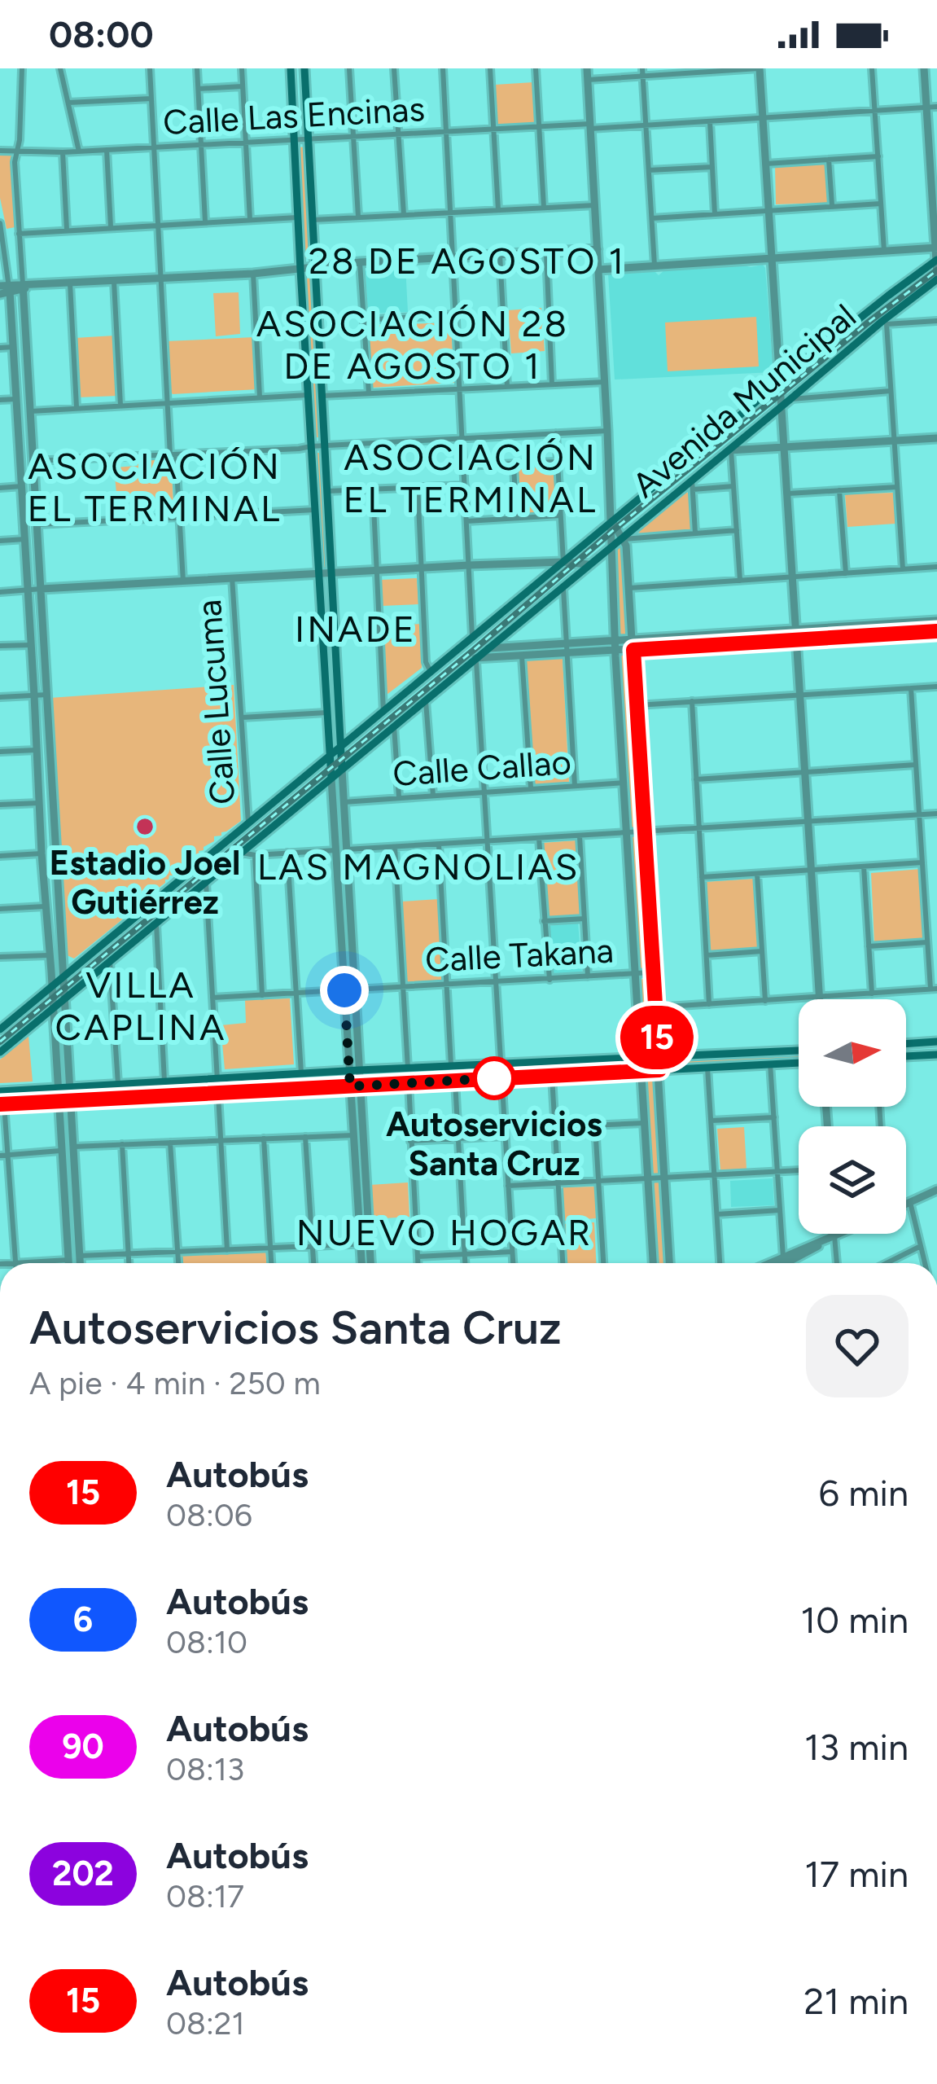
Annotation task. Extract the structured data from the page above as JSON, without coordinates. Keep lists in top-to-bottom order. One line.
{"streets":{"main road":["Avenida Municipal"],"street":["Calle Las Encinas","Calle Lucuma","Calle Callao","Calle Takana"]},"crossings":[["Avenida Municipal","Calle Lucuma"]],"districts":["28 DE AGOSTO 1","ASOCIACIÓN 28 DE AGOSTO 1","ASOCIACIÓN EL TERMINAL","ASOCIACIÓN EL TERMINAL","INADE","LAS MAGNOLIAS","VILLA CAPLINA","NUEVO HOGAR"],"places":["Estadio Joel Gutiérrez","Autoservicios Santa Cruz"],"lines":["bus line 15"],"north":"right","page":{"status":"08:00","on_map":"15","heading":["Autoservicios Santa Cruz","A pie · 4 min · 250 m"],"list":[{"mark":"15","name":"Autobús","note":"08:06","value":"6 min"},{"mark":"6","name":"Autobús","note":"08:10","value":"10 min"},{"mark":"90","name":"Autobús","note":"08:13","value":"13 min"},{"mark":"202","name":"Autobús","note":"08:17","value":"17 min"},{"mark":"15","name":"Autobús","note":"08:21","value":"21 min"}]}}
